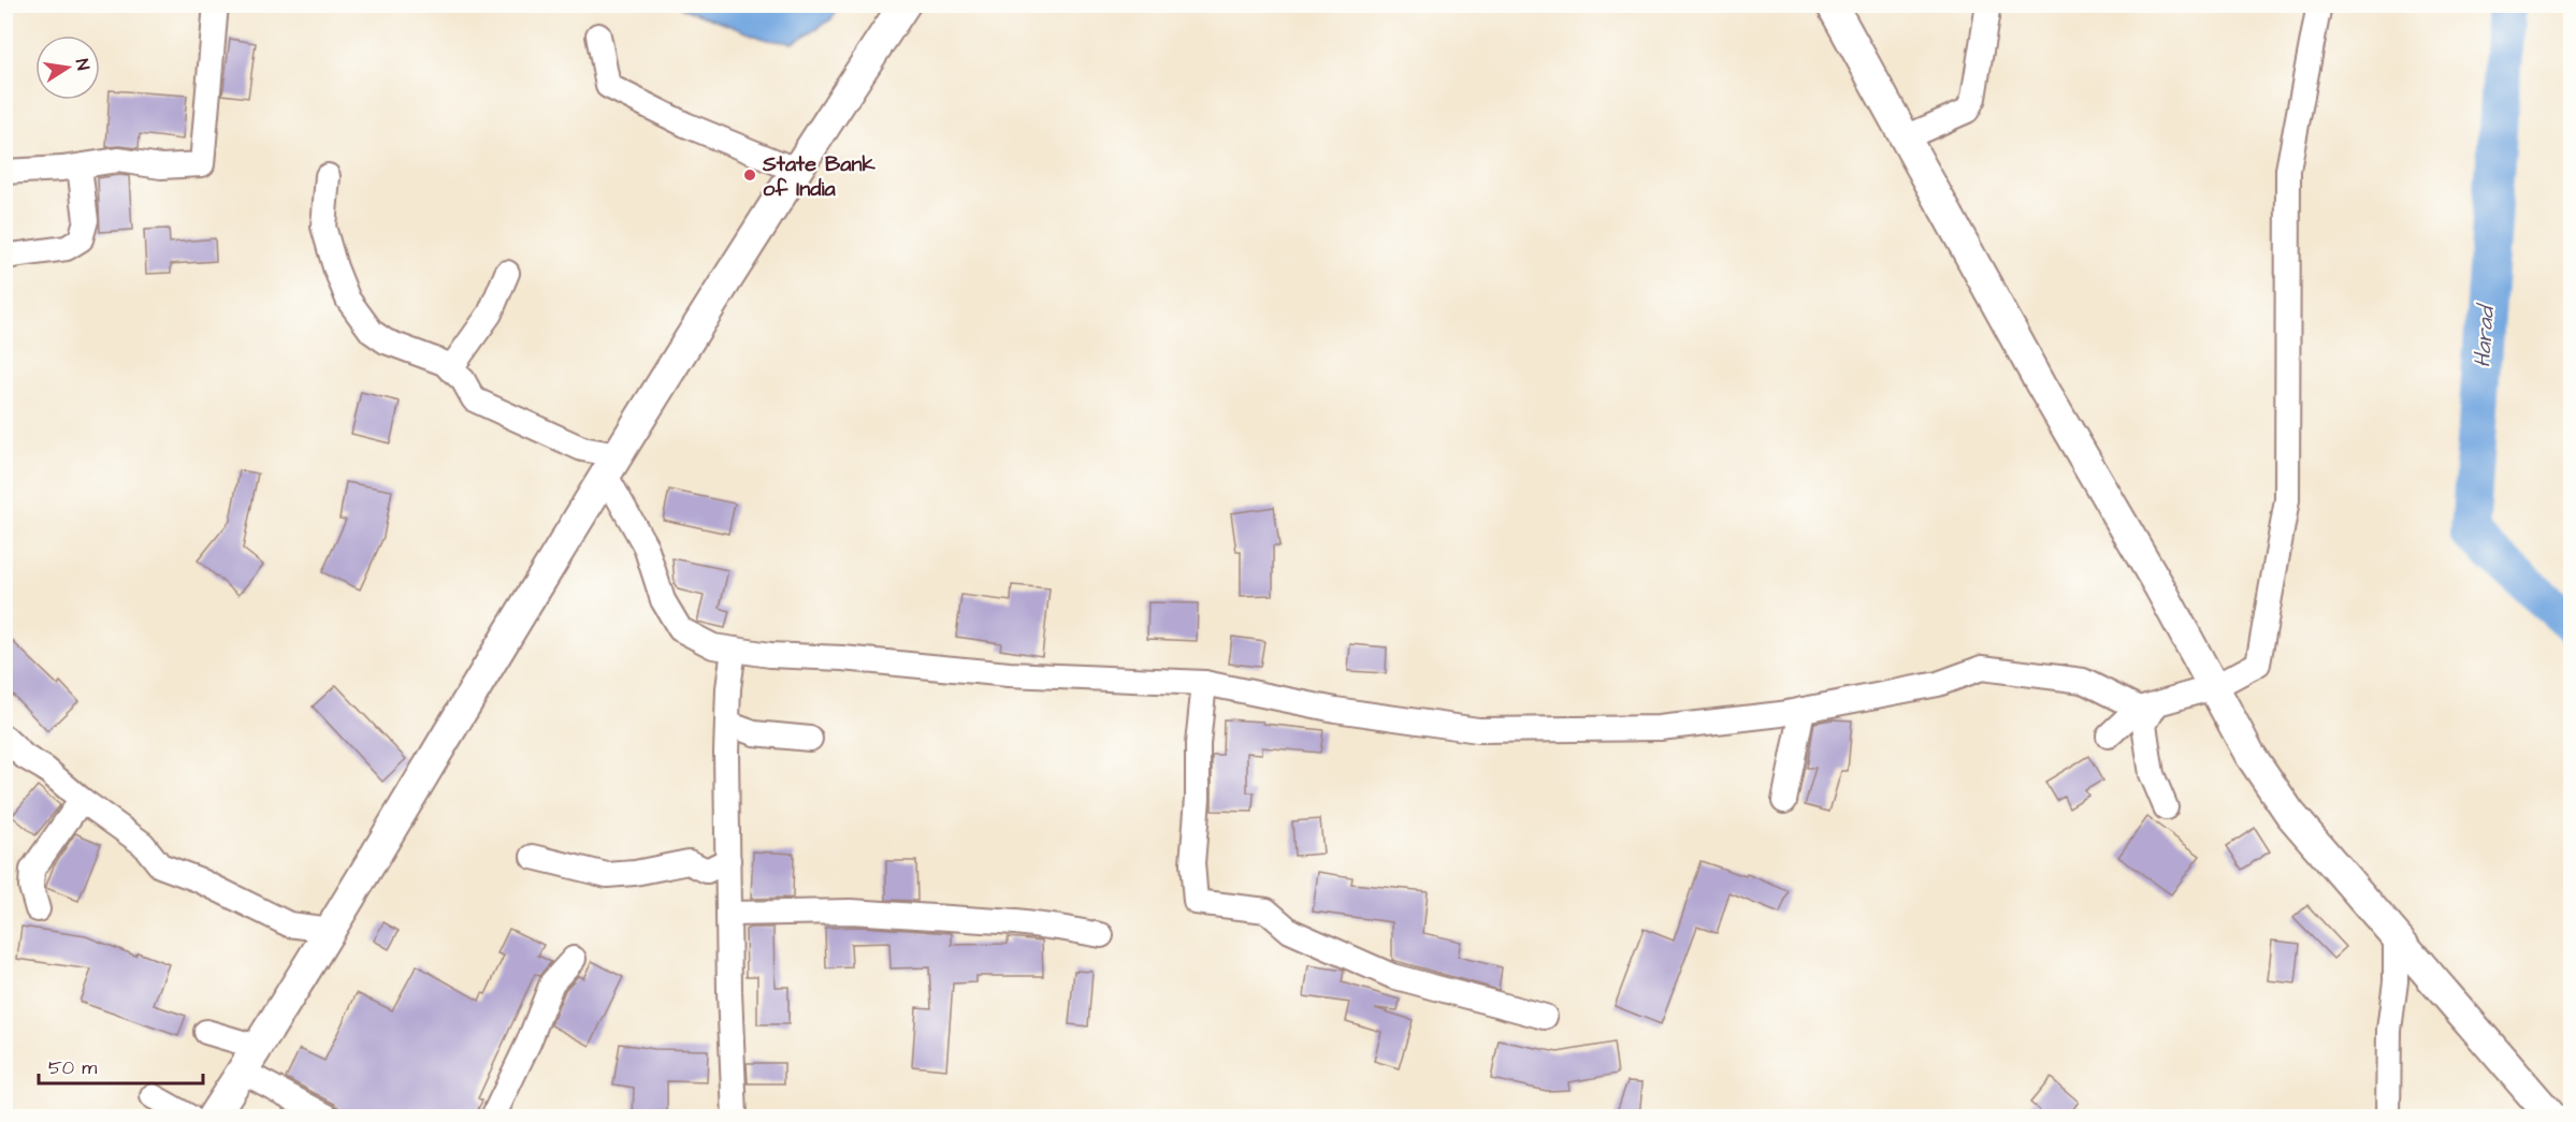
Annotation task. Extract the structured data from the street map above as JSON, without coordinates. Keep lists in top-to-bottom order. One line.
{"water":["Harad"],"places":["State Bank of India"],"scale_bar":"50 m","north":"right"}
